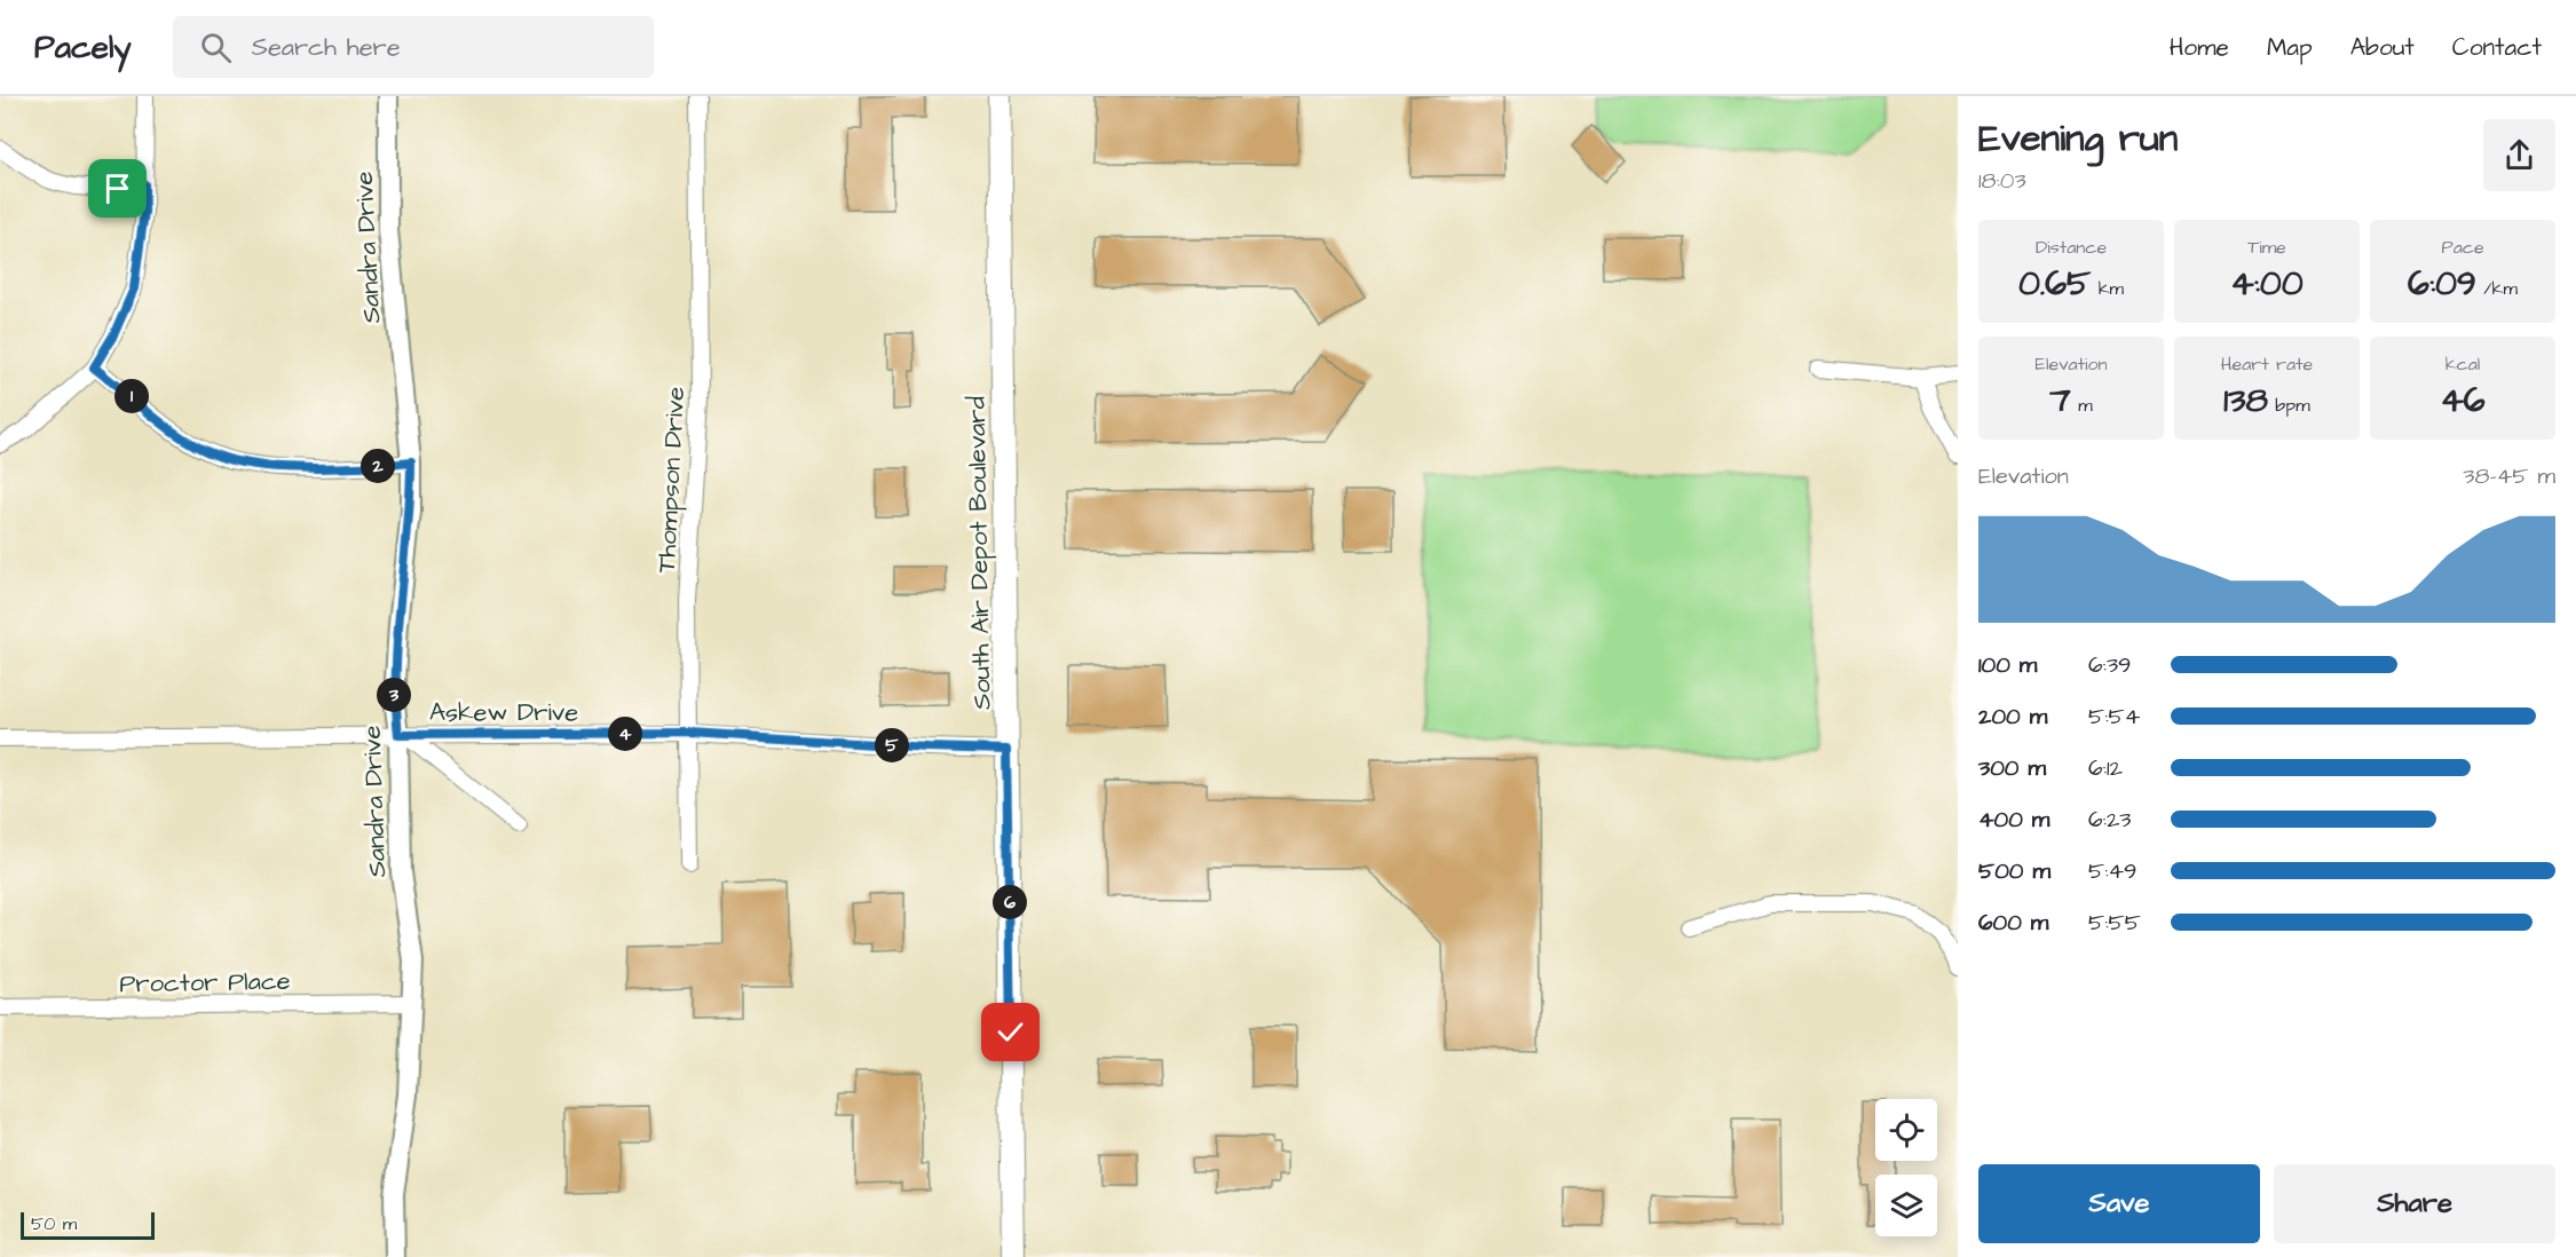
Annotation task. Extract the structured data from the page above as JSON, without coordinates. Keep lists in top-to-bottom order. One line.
{"streets":{"main road":["South Air Depot Boulevard"],"street":["Sandra Drive","Thompson Drive","Askew Drive","Proctor Place"]},"crossings":[["Sandra Drive","Askew Drive"],["Sandra Drive","Proctor Place"],["Thompson Drive","Askew Drive"],["South Air Depot Boulevard","Askew Drive"]],"scale_bar":"50 m","page":{"header":"Pacely","search":"Search here","nav":["Home","Map","About","Contact"],"heading":["Evening run","18:03"],"stats":[["Distance","0.65 km"],["Time","4:00"],["Pace","6:09 /km"],["Elevation","7 m"],["Heart rate","138 bpm"],["kcal","46"]],"pins":["1","2","3","4","5","6"],"chart":["Elevation","38–45 m"],"list":[{"name":"100 m","note":"6:39"},{"name":"200 m","note":"5:54"},{"name":"300 m","note":"6:12"},{"name":"400 m","note":"6:23"},{"name":"500 m","note":"5:49"},{"name":"600 m","note":"5:55"}],"buttons":["Save","Share"],"scale":"50 m"}}
